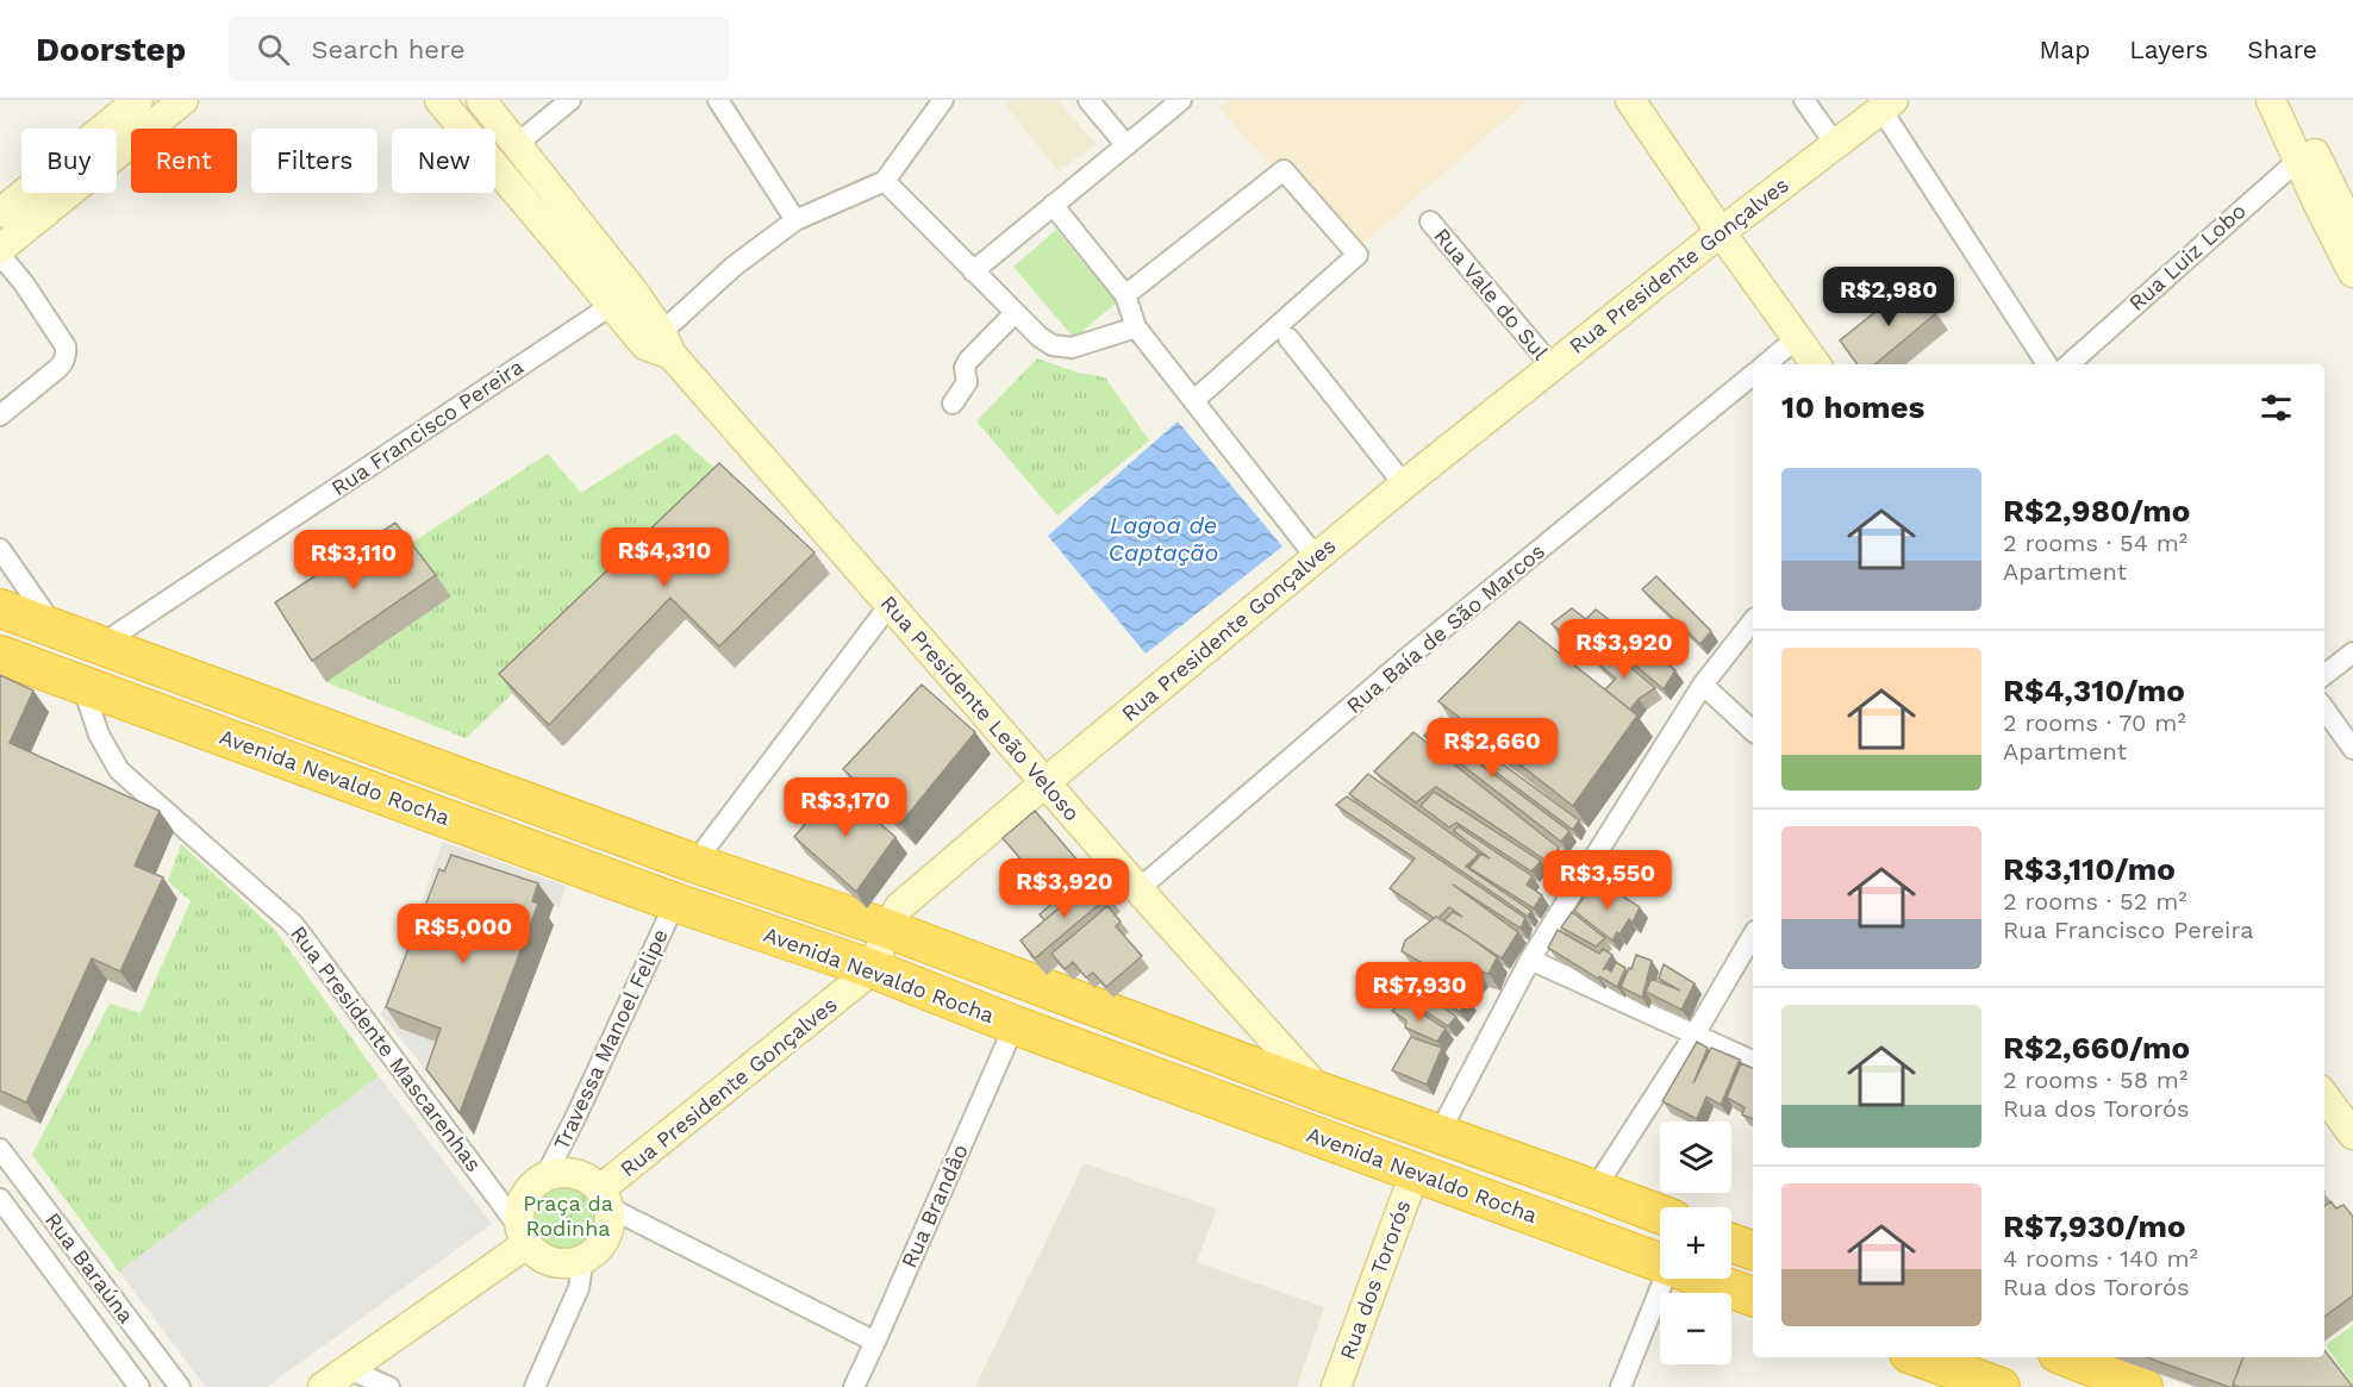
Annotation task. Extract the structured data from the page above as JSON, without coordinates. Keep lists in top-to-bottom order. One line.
{"streets":{"highway":["Avenida Nevaldo Rocha"],"street":["Rua Luiz Lobo","Rua Presidente Gonçalves","Rua Vale do Sul","Rua Francisco Pereira","Rua Baía de São Marcos","Rua Presidente Leão Veloso","Travessa Manoel Felipe","Rua Presidente Mascarenhas","Rua Brandâo","Rua Baraúna","Rua dos Tororós"]},"crossings":[["Rua Presidente Gonçalves","Rua Vale do Sul"],["Rua Presidente Gonçalves","Rua Presidente Leão Veloso"],["Rua Presidente Gonçalves","Avenida Nevaldo Rocha"],["Rua Presidente Gonçalves","Travessa Manoel Felipe"],["Rua Presidente Gonçalves","Rua Presidente Mascarenhas"],["Rua Francisco Pereira","Rua Presidente Leão Veloso"],["Rua Francisco Pereira","Avenida Nevaldo Rocha"],["Rua Baía de São Marcos","Rua Presidente Leão Veloso"],["Rua Presidente Leão Veloso","Avenida Nevaldo Rocha"],["Avenida Nevaldo Rocha","Travessa Manoel Felipe"],["Avenida Nevaldo Rocha","Rua Presidente Mascarenhas"],["Avenida Nevaldo Rocha","Rua Brandâo"],["Avenida Nevaldo Rocha","Rua dos Tororós"],["Travessa Manoel Felipe","Rua Presidente Mascarenhas"]],"water":["Lagoa de Captação"],"parks":["Praça da Rodinha"],"page":{"header":"Doorstep","search":"Search here","nav":["Map","Layers","Share"],"chip":["Buy","Rent","Filters","New"],"price":["R$2,980","R$4,310","R$3,110","R$3,920","R$2,660","R$3,170","R$3,550","R$3,920","R$5,000","R$7,930"],"heading":"10 homes","list":[{"name":"R$2,980/mo","note":"2 rooms · 54 m² · Apartment"},{"name":"R$4,310/mo","note":"2 rooms · 70 m² · Apartment"},{"name":"R$3,110/mo","note":"2 rooms · 52 m² · Rua Francisco Pereira"},{"name":"R$2,660/mo","note":"2 rooms · 58 m² · Rua dos Tororós"},{"name":"R$7,930/mo","note":"4 rooms · 140 m² · Rua dos Tororós"}],"map_buttons":["+","−"]}}
